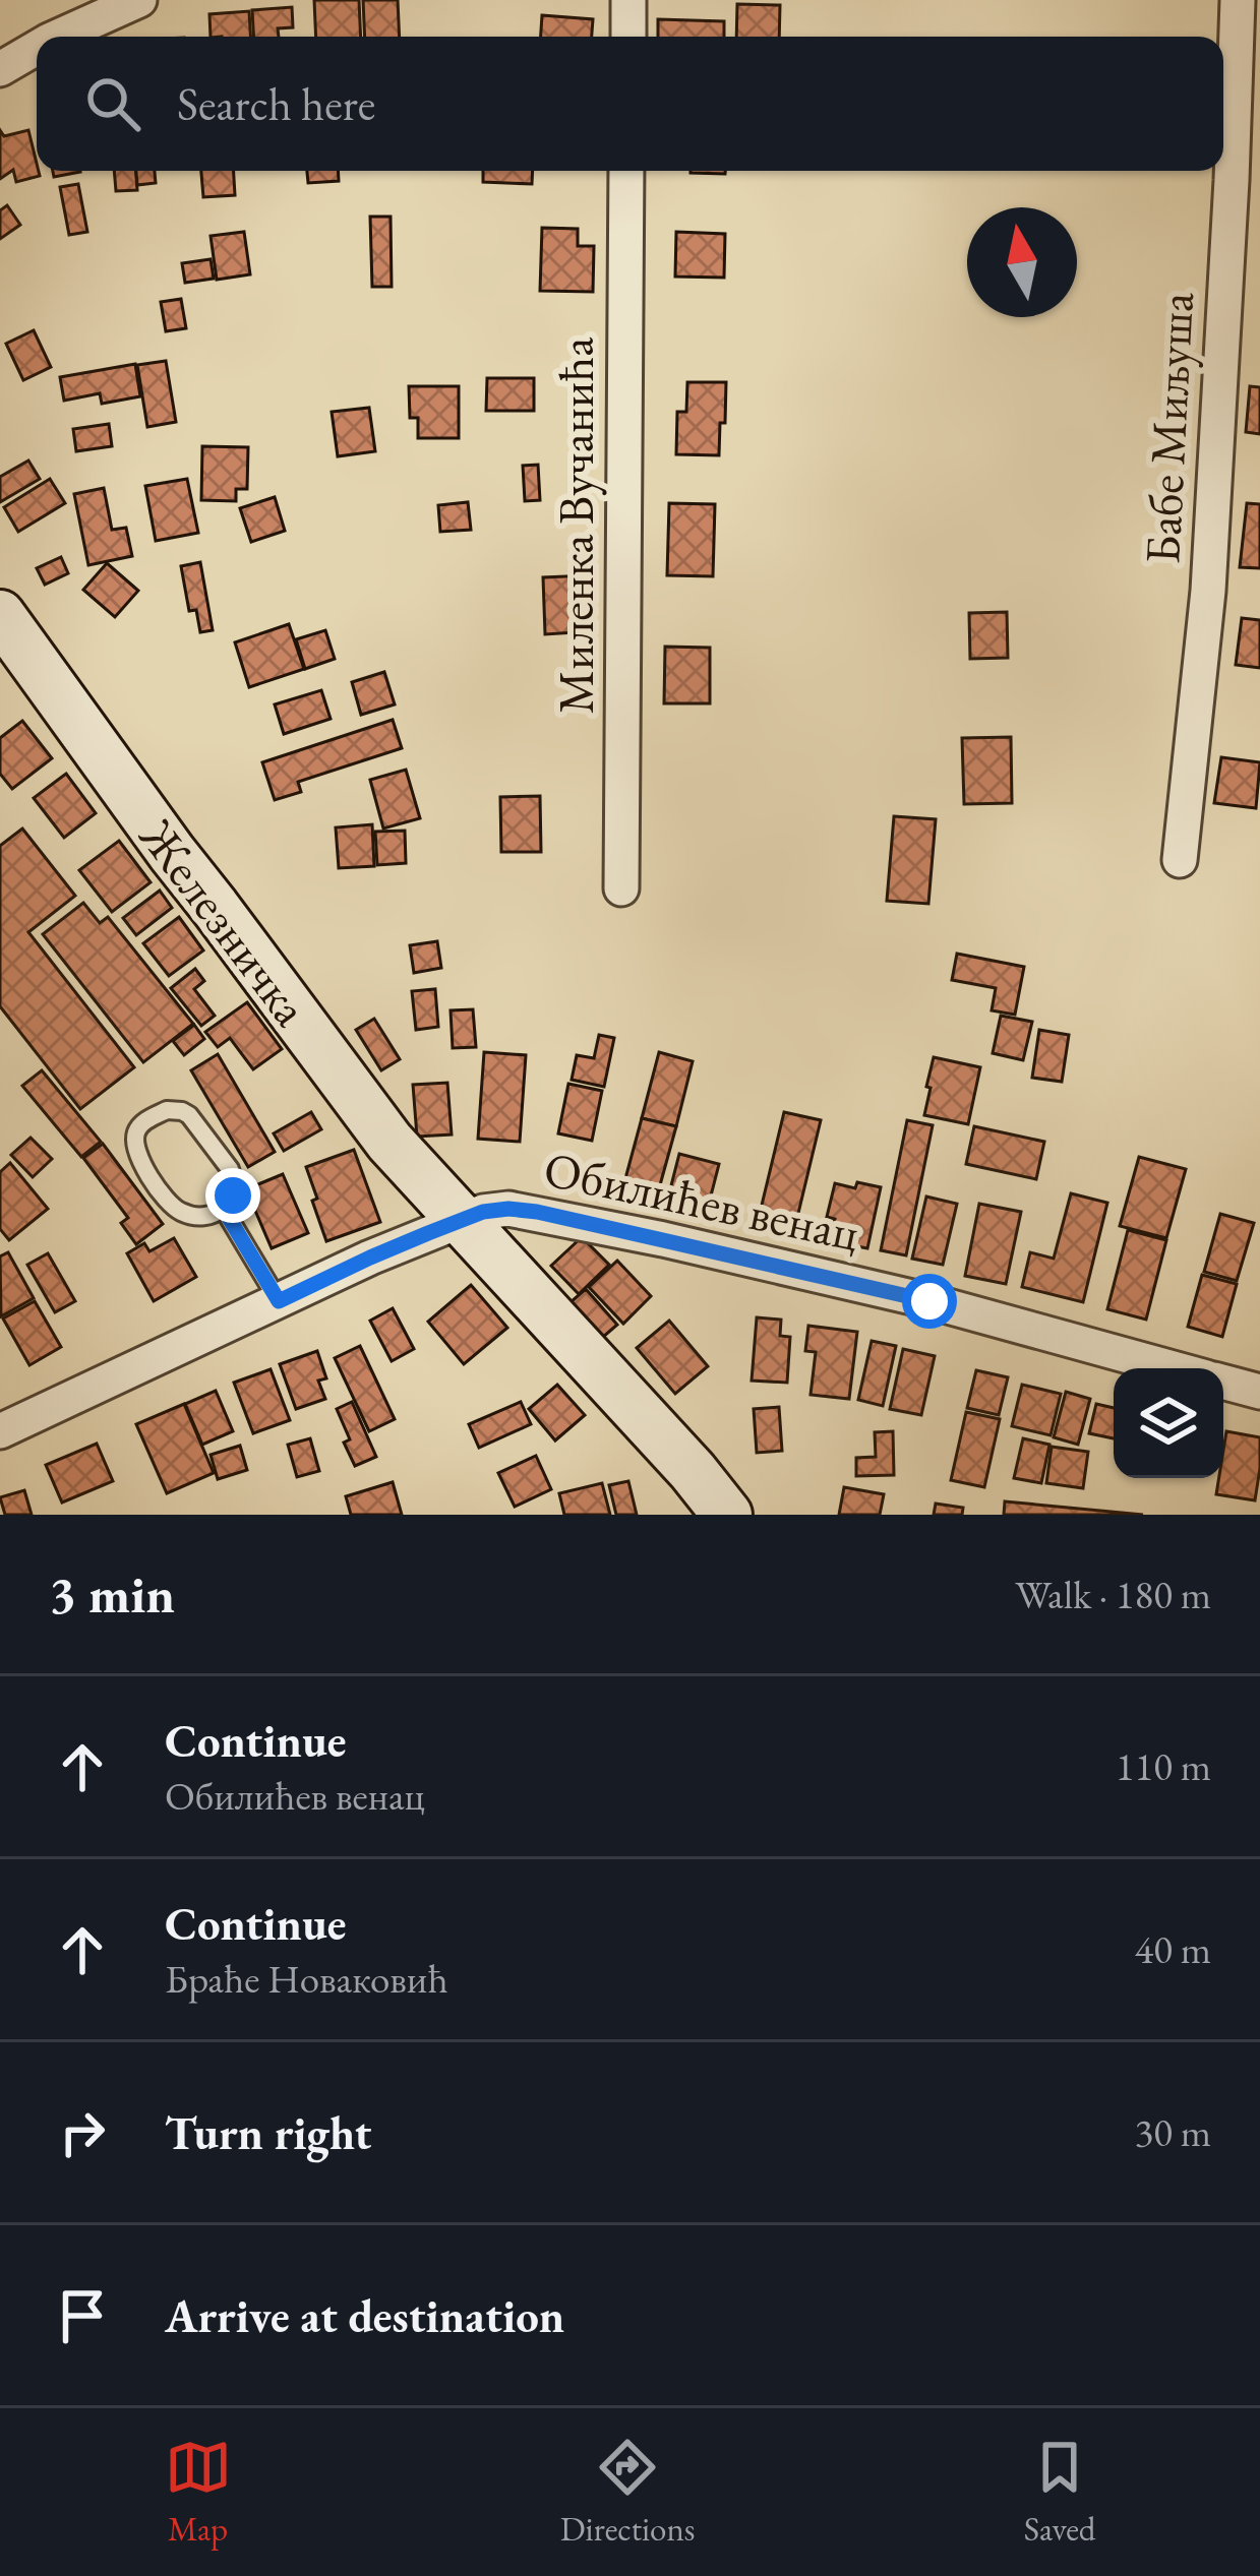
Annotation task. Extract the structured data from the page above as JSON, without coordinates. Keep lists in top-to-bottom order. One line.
{"streets":{"main road":["Железничка"],"street":["Бабе Миљуша","Миленка Вучанића","Обилићев венац"]},"crossings":[["Железничка","Обилићев венац"]],"north":"top","page":{"search":"Search here","heading":["3 min","Walk · 180 m"],"list":[["Continue","Обилићев венац","110 m"],["Continue","Браће Новаковић","40 m"],["Turn right","30 m"],"Arrive at destination"],"nav":["Map","Directions","Saved"]}}
